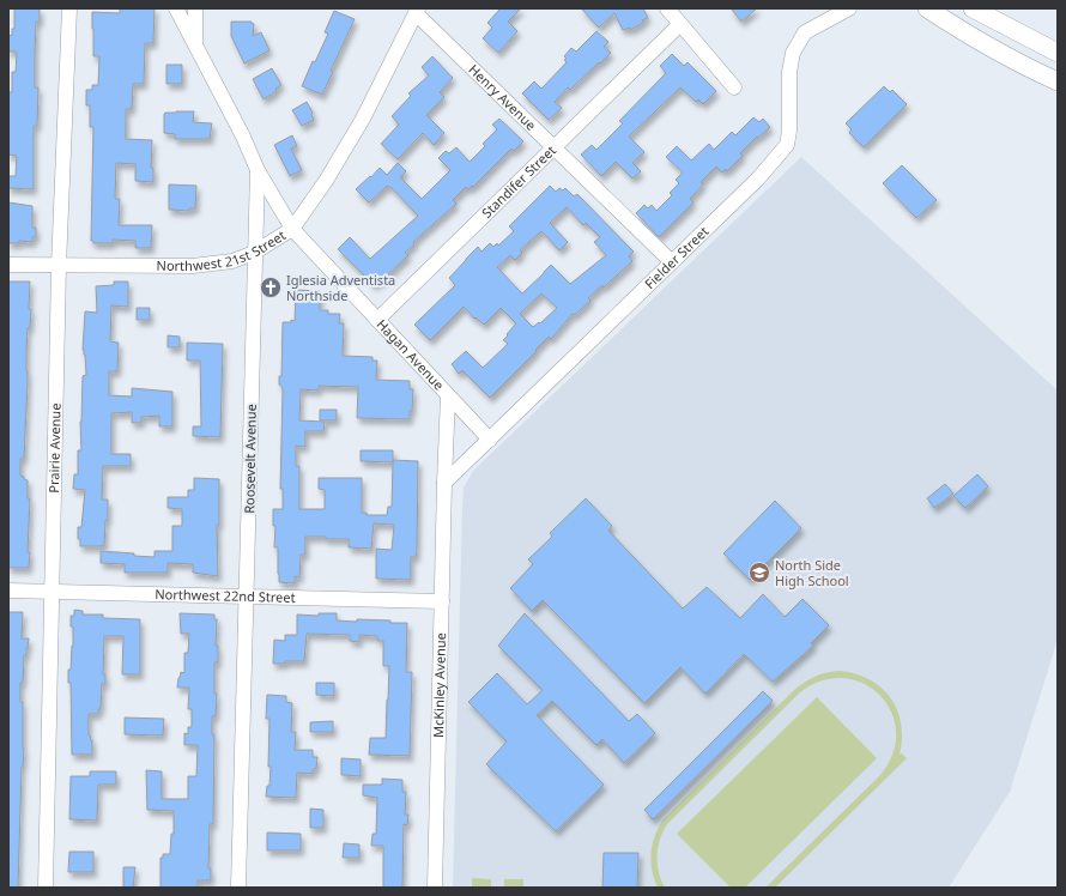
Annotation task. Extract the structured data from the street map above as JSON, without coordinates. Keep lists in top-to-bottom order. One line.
{"streets":{"street":["Henry Avenue","Standifer Street","Northwest 21st Street","Fielder Street","Hagan Avenue","Prairie Avenue","Roosevelt Avenue","Northwest 22nd Street","McKinley Avenue"]},"crossings":[["Henry Avenue","Standifer Street"],["Henry Avenue","Northwest 21st Street"],["Henry Avenue","Fielder Street"],["Standifer Street","Hagan Avenue"],["Northwest 21st Street","Hagan Avenue"],["Northwest 21st Street","Prairie Avenue"],["Northwest 21st Street","Roosevelt Avenue"],["Fielder Street","Hagan Avenue"],["Fielder Street","McKinley Avenue"],["Hagan Avenue","Roosevelt Avenue"],["Hagan Avenue","McKinley Avenue"],["Prairie Avenue","Northwest 22nd Street"],["Roosevelt Avenue","Northwest 22nd Street"],["Northwest 22nd Street","McKinley Avenue"]],"places":{"church":["Iglesia Adventista Northside"],"school or university":["North Side High School"]}}
